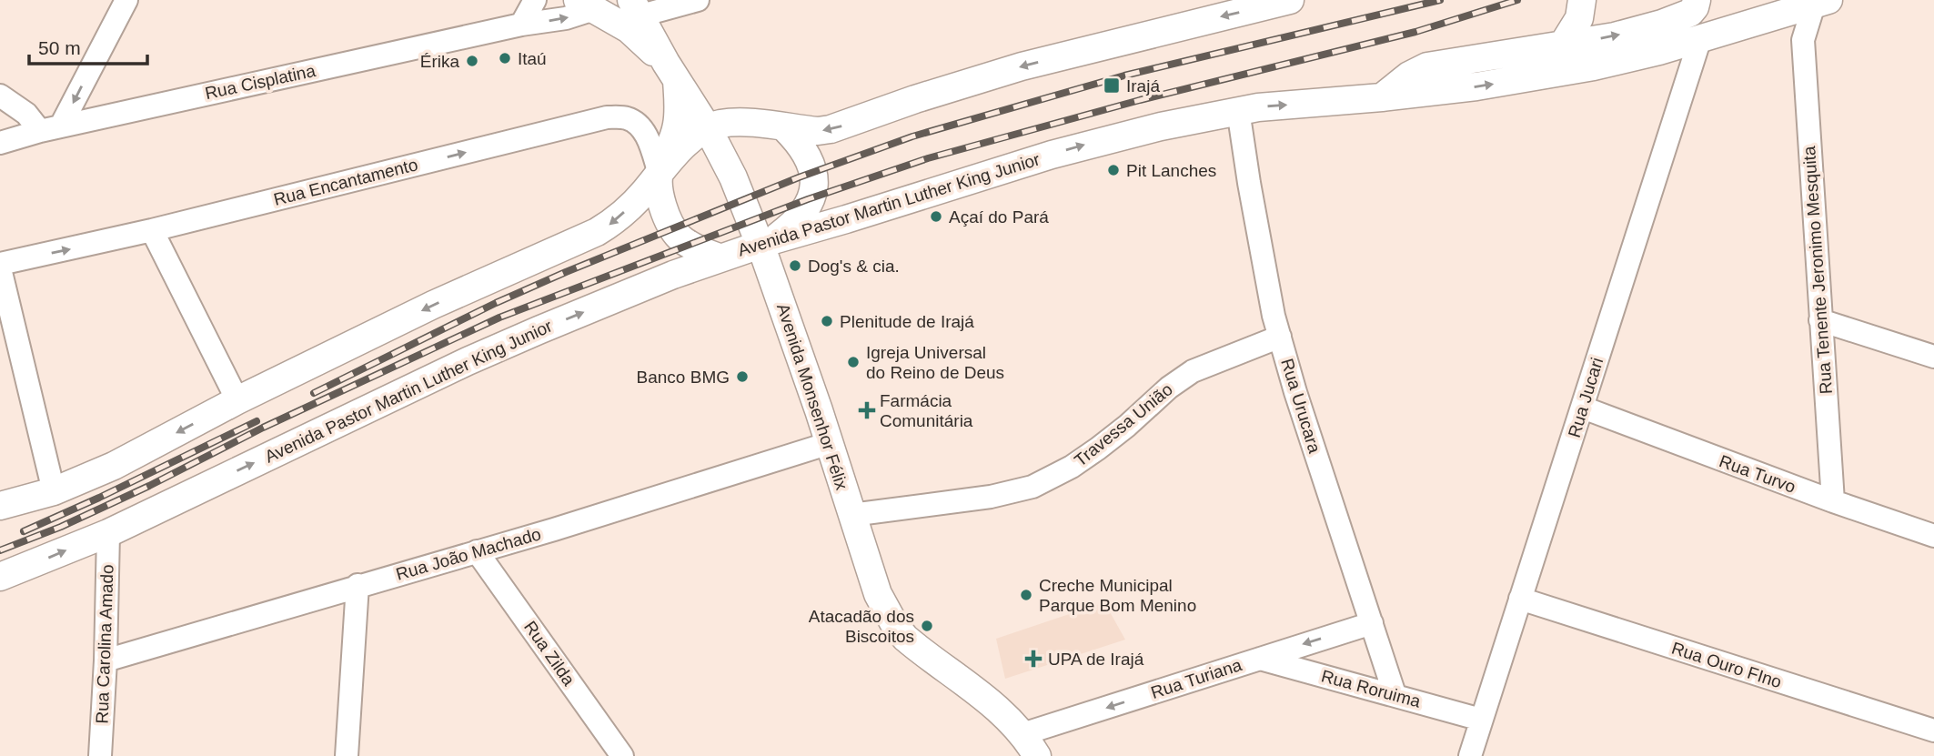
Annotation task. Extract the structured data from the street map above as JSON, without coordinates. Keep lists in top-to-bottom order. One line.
{"streets":{"main road":["Avenida Pastor Martin Luther King Junior","Avenida Monsenhor Félix"],"street":["Rua Cisplatina","Rua Encantamento","Rua Tenente Jeronimo Mesquita","Rua Jucari","Rua Urucara","Travessa União","Rua Turvo","Rua João Machado","Rua Carolina Amado","Rua Zilda","Rua Ouro FIno","Rua Turiana","Rua Roruima"]},"crossings":[["Avenida Pastor Martin Luther King Junior","Rua Tenente Jeronimo Mesquita"],["Avenida Pastor Martin Luther King Junior","Avenida Monsenhor Félix"],["Avenida Pastor Martin Luther King Junior","Rua Jucari"],["Avenida Pastor Martin Luther King Junior","Rua Urucara"],["Avenida Pastor Martin Luther King Junior","Rua Carolina Amado"],["Rua Tenente Jeronimo Mesquita","Rua Turvo"],["Avenida Monsenhor Félix","Travessa União"],["Avenida Monsenhor Félix","Rua João Machado"],["Avenida Monsenhor Félix","Rua Turiana"],["Rua Jucari","Rua Turvo"],["Rua Jucari","Rua Ouro FIno"],["Rua Jucari","Rua Roruima"],["Rua Urucara","Travessa União"],["Rua Urucara","Rua Turiana"],["Rua Urucara","Rua Roruima"],["Rua João Machado","Rua Carolina Amado"],["Rua João Machado","Rua Zilda"],["Rua Turiana","Rua Roruima"]],"one_way":["Rua Encantamento","Rua Turiana"],"places":{"other":["Itaú","Érika","Pit Lanches","Açaí do Pará","Dog's & cia.","Plenitude de Irajá","Igreja Universal do Reino de Deus","Banco BMG","Creche Municipal Parque Bom Menino","Atacadão dos Biscoitos"],"transit":["Irajá"],"health":["Farmácia Comunitária","UPA de Irajá"]},"scale_bar":"50 m"}
